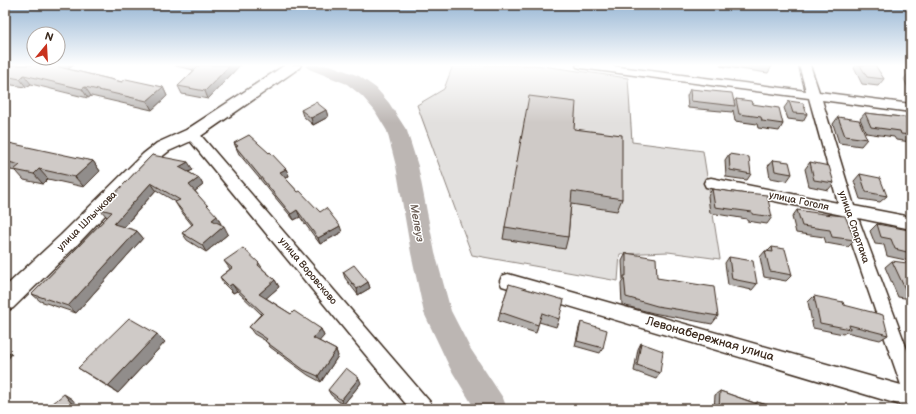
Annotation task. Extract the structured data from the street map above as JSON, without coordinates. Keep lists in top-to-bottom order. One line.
{"streets":{"street":["улица Гоголя","улица Шлычкова","улица Спартака","улица Воровсково","Левонабережная улица"]},"crossings":[["улица Гоголя","улица Спартака"],["улица Шлычкова","улица Воровсково"]],"water":["Мелеуз"],"north":"top"}
